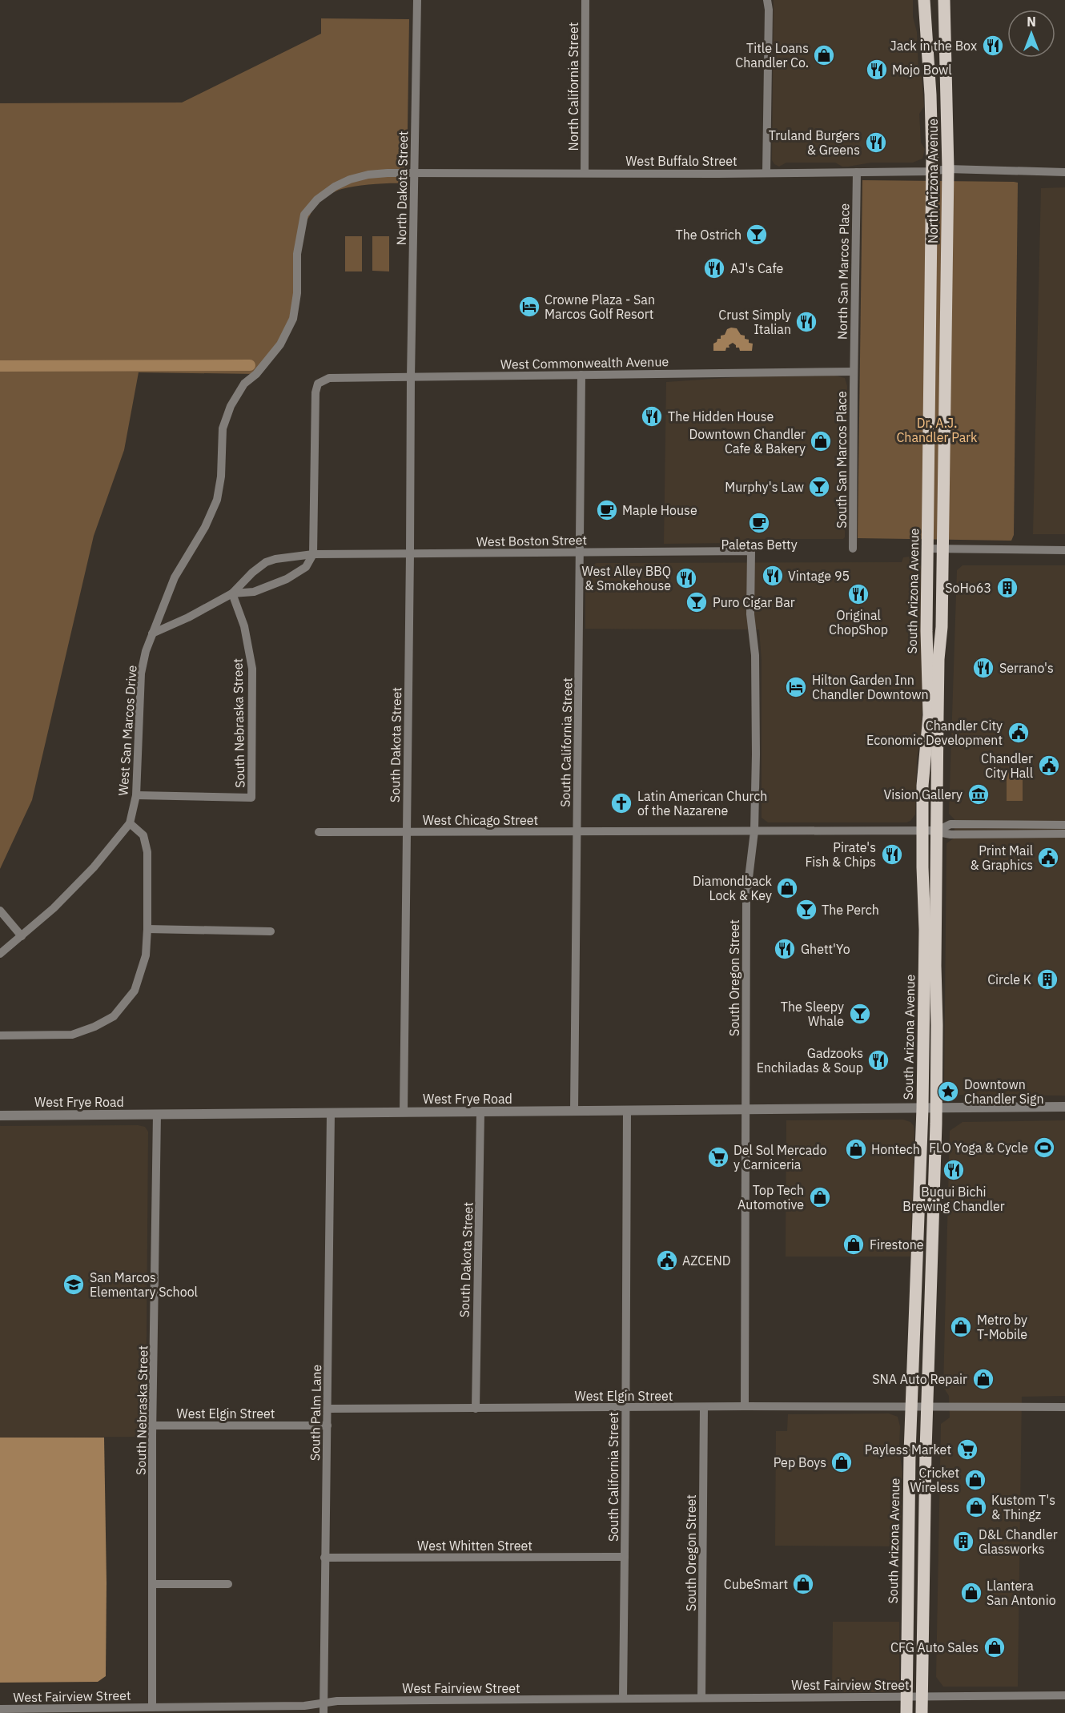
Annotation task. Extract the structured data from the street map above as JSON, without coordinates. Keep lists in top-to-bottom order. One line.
{"streets":{"main road":["North Arizona Avenue","South Arizona Avenue"],"street":["North California Street","West Buffalo Street","North Dakota Street","North San Marcos Place","West Commonwealth Avenue","South San Marcos Place","West Boston Street","South Nebraska Street","West San Marcos Drive","South California Street","South Dakota Street","West Chicago Street","South Oregon Street","West Frye Road","West Elgin Street","South Palm Lane","West Whitten Street","West Fairview Street"]},"crossings":[["North California Street","West Buffalo Street"],["West Buffalo Street","North Arizona Avenue"],["West Buffalo Street","North Dakota Street"],["West Buffalo Street","North San Marcos Place"],["West Buffalo Street","West San Marcos Drive"],["North Arizona Avenue","South Arizona Avenue"],["North Dakota Street","West Commonwealth Avenue"],["North Dakota Street","West San Marcos Drive"],["North Dakota Street","South Dakota Street"],["North San Marcos Place","West Commonwealth Avenue"],["North San Marcos Place","South San Marcos Place"],["West Commonwealth Avenue","South San Marcos Place"],["West Commonwealth Avenue","West Boston Street"],["West Commonwealth Avenue","South California Street"],["West Commonwealth Avenue","South Dakota Street"],["West Boston Street","South Nebraska Street"],["West Boston Street","West San Marcos Drive"],["West Boston Street","South California Street"],["West Boston Street","South Dakota Street"],["West Boston Street","South Oregon Street"],["South Arizona Avenue","West Chicago Street"],["South Arizona Avenue","West Frye Road"],["South Arizona Avenue","West Elgin Street"],["South Arizona Avenue","West Fairview Street"],["South Nebraska Street","West San Marcos Drive"],["South Nebraska Street","West Frye Road"],["South Nebraska Street","West Elgin Street"],["South Nebraska Street","West Fairview Street"],["South California Street","West Chicago Street"],["South California Street","West Frye Road"],["South California Street","West Elgin Street"],["South California Street","West Whitten Street"],["South California Street","West Fairview Street"],["South Dakota Street","West Chicago Street"],["South Dakota Street","West Frye Road"],["South Dakota Street","West Elgin Street"],["West Chicago Street","South Oregon Street"],["South Oregon Street","West Frye Road"],["South Oregon Street","West Elgin Street"],["South Oregon Street","West Fairview Street"],["West Frye Road","South Palm Lane"],["West Elgin Street","South Palm Lane"],["South Palm Lane","West Whitten Street"],["South Palm Lane","West Fairview Street"]],"parks":["Dr. A.J. Chandler Park"],"places":{"restaurant":["Jack in the Box","Mojo Bowl","Truland Burgers & Greens","AJ's Cafe","Crust Simply Italian","The Hidden House","Vintage 95","West Alley BBQ & Smokehouse","Original ChopShop","Serrano's","Pirate's Fish & Chips","Ghett'Yo","Gadzooks Enchiladas & Soup","Buqui Bichi Brewing Chandler"],"shop":["Title Loans Chandler Co.","Downtown Chandler Cafe & Bakery","Diamondback Lock & Key","Hontech","Top Tech Automotive","Firestone","Metro by T-Mobile","SNA Auto Repair","Pep Boys","Cricket Wireless","Kustom T's & Thingz","CubeSmart","Llantera San Antonio","CFG Auto Sales"],"bar":["The Ostrich","Murphy's Law","Puro Cigar Bar","The Perch","The Sleepy Whale"],"hotel":["Crowne Plaza - San Marcos Golf Resort","Hilton Garden Inn Chandler Downtown"],"cafe":["Maple House","Paletas Betty"],"building":["SoHo63","Circle K","D&L Chandler Glassworks"],"public building":["Chandler City Economic Development","Chandler City Hall","Print Mail & Graphics","AZCEND"],"museum":["Vision Gallery"],"church":["Latin American Church of the Nazarene"],"place":["Downtown Chandler Sign"],"sports":["FLO Yoga & Cycle"],"supermarket":["Del Sol Mercado y Carniceria","Payless Market"],"school or university":["San Marcos Elementary School"]},"north":"top"}
